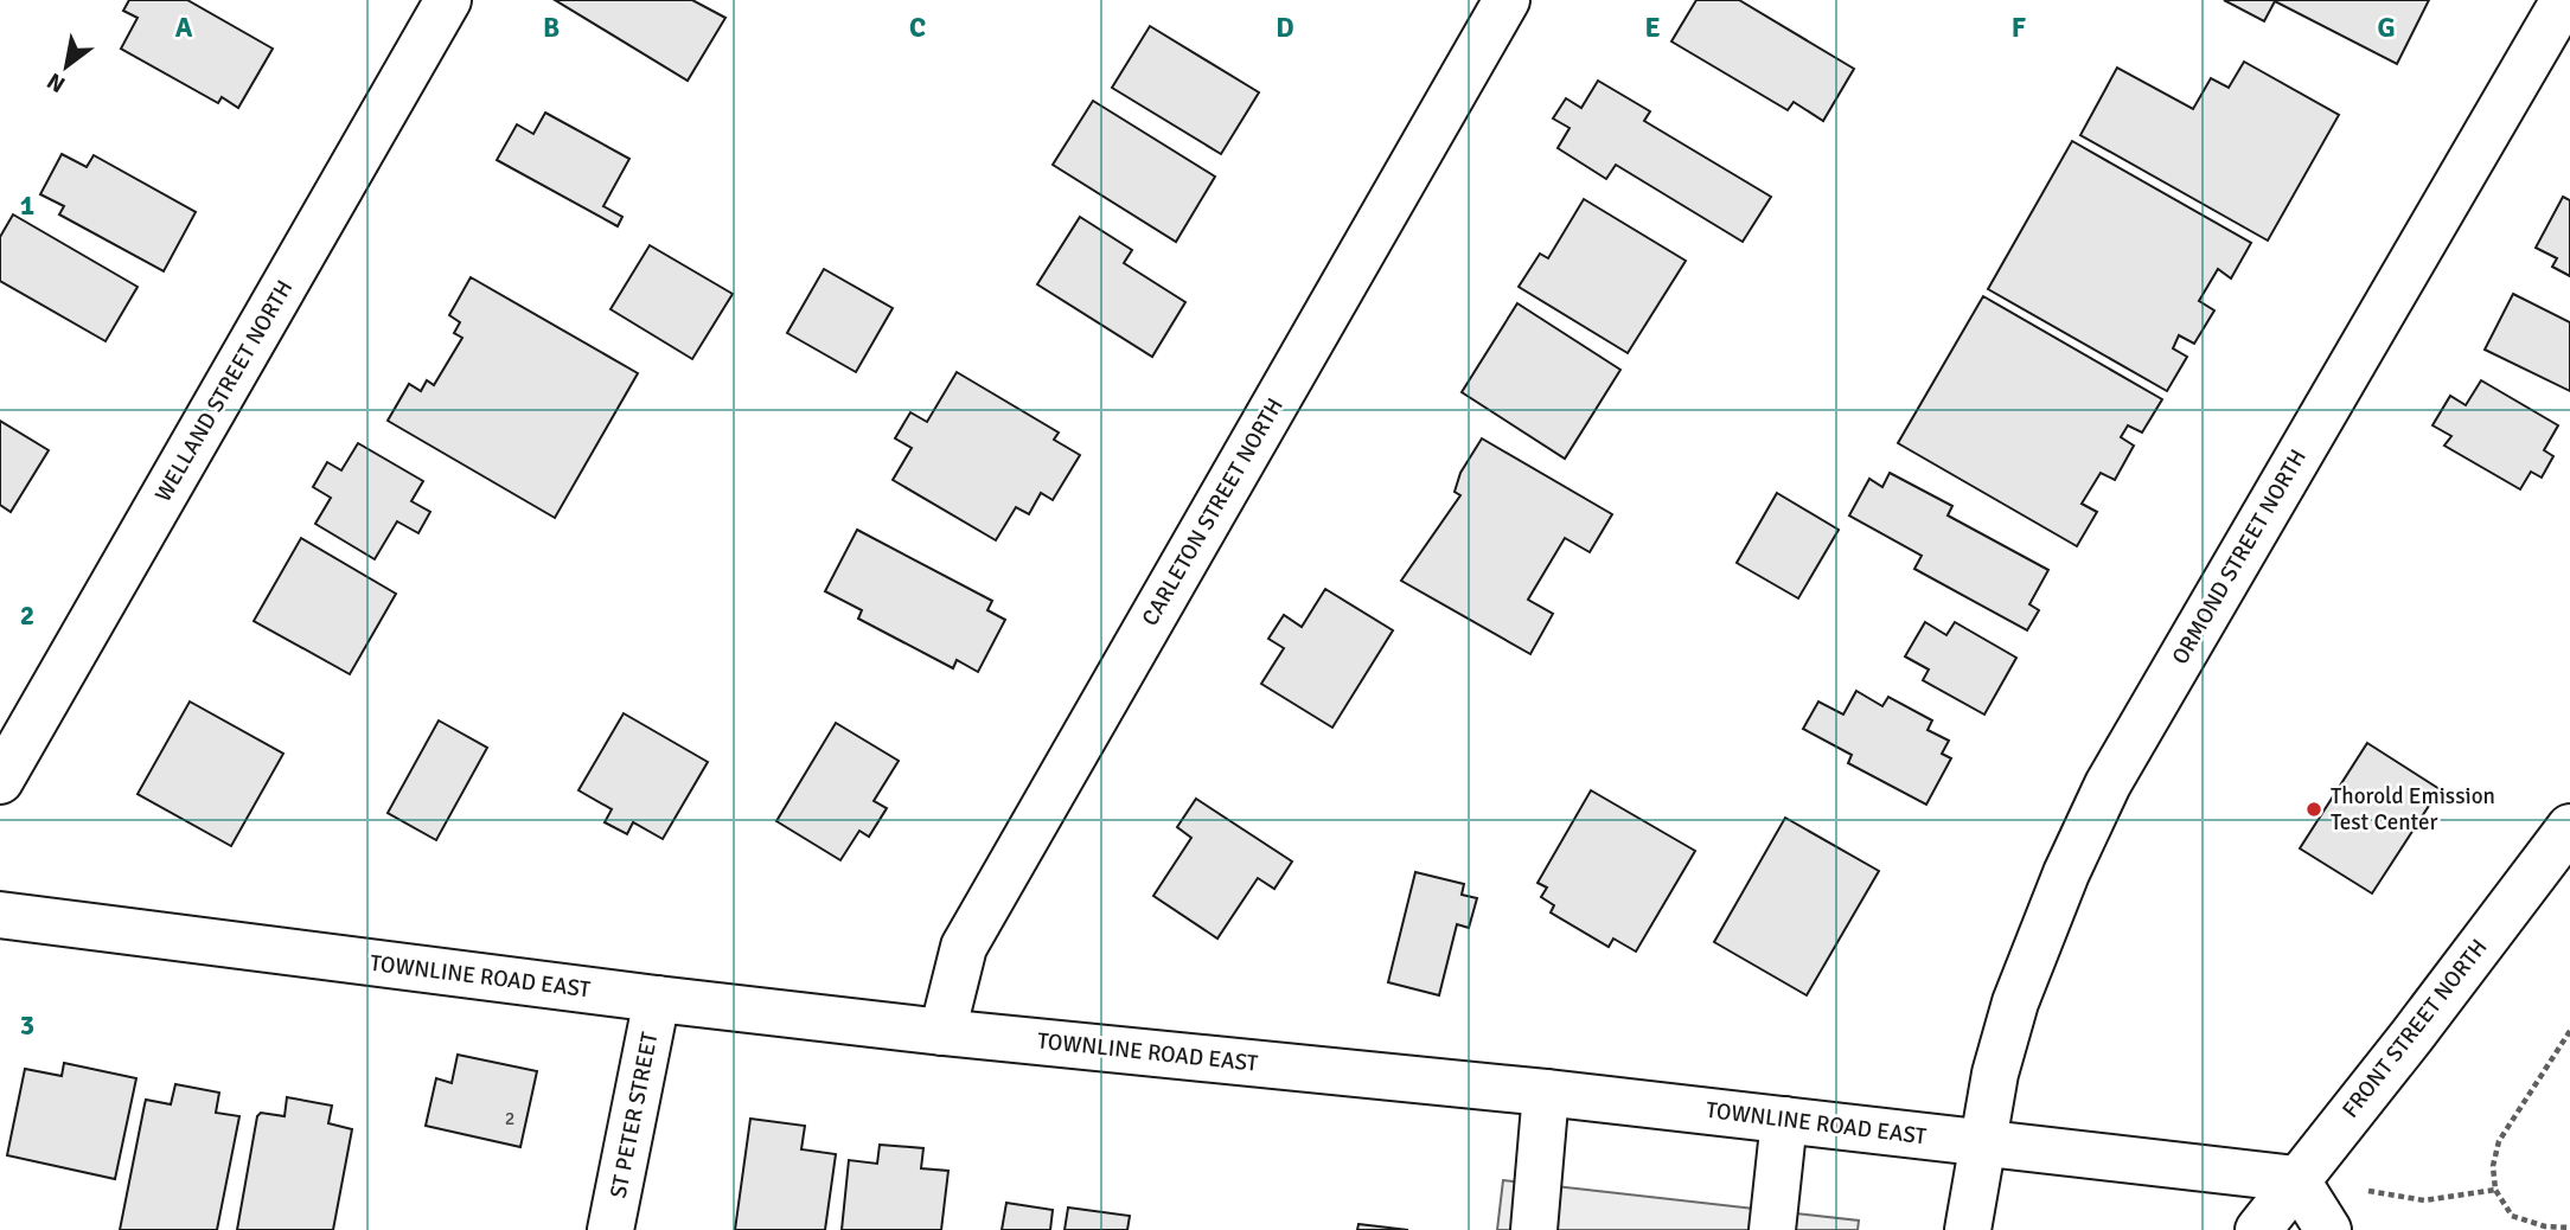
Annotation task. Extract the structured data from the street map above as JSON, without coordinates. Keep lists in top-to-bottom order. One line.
{"streets":{"street":["WELLAND STREET NORTH","CARLETON STREET NORTH","ORMOND STREET NORTH","TOWNLINE ROAD EAST","FRONT STREET NORTH","ST PETER STREET"]},"crossings":[["CARLETON STREET NORTH","TOWNLINE ROAD EAST"],["ORMOND STREET NORTH","TOWNLINE ROAD EAST"],["TOWNLINE ROAD EAST","FRONT STREET NORTH"],["TOWNLINE ROAD EAST","ST PETER STREET"]],"places":["Thorold Emission Test Center"],"house_numbers":["2"],"north":"bottom left","grid":{"columns":["A","B","C","D","E","F","G"],"rows":["1","2","3"]}}
